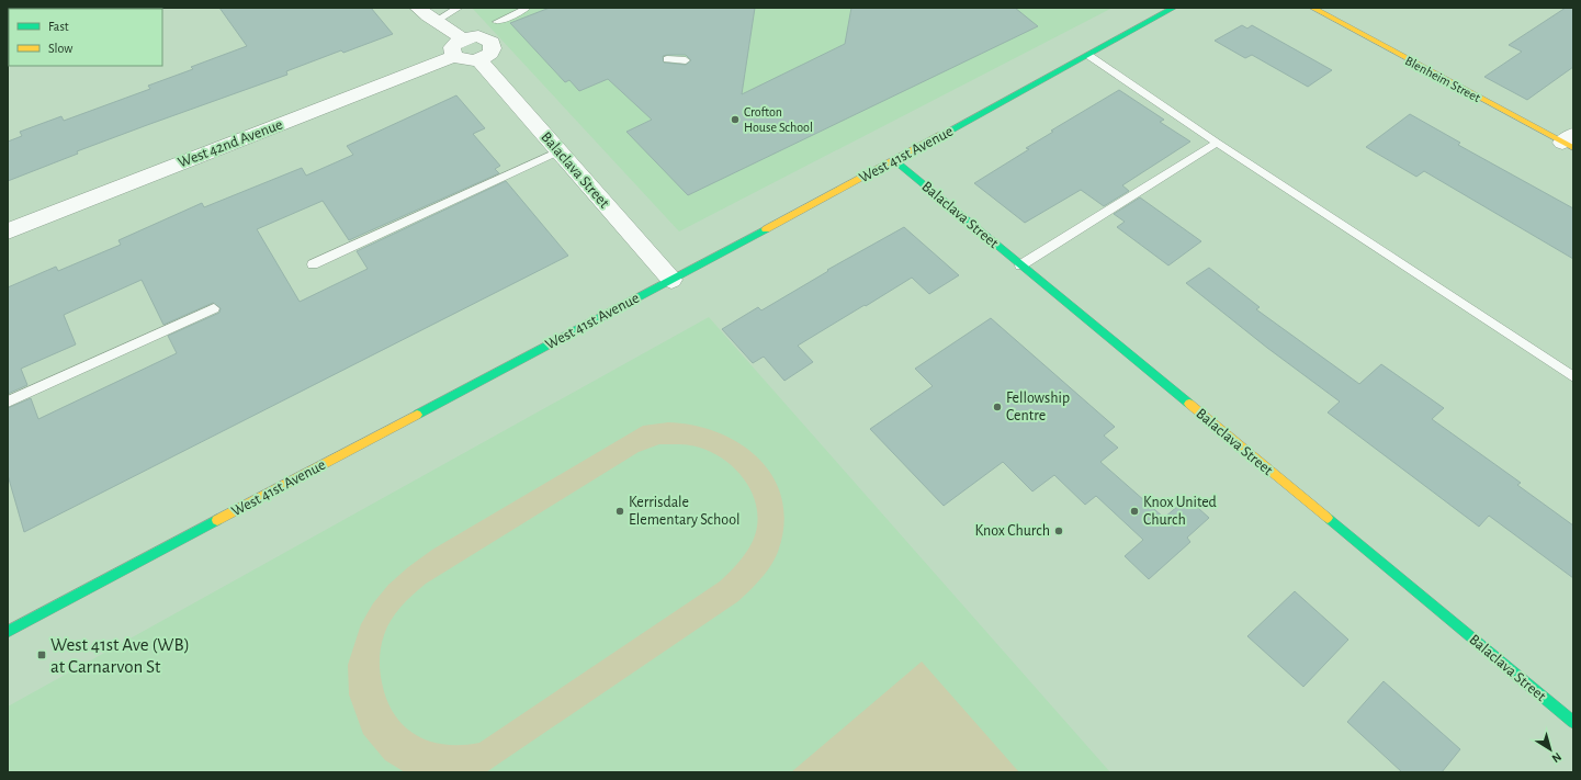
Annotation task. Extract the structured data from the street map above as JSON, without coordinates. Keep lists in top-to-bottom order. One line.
{"streets":{"main road":["Blenheim Street","West 41st Avenue","Balaclava Street"],"street":["West 42nd Avenue"]},"crossings":[["West 41st Avenue","Balaclava Street"]],"places":{"other":["Crofton House School","Fellowship Centre","Kerrisdale Elementary School","Knox United Church","Knox Church"],"transit":["West 41st Ave (WB) at Carnarvon St"]},"legend":["Fast","Slow"],"north":"bottom right"}
